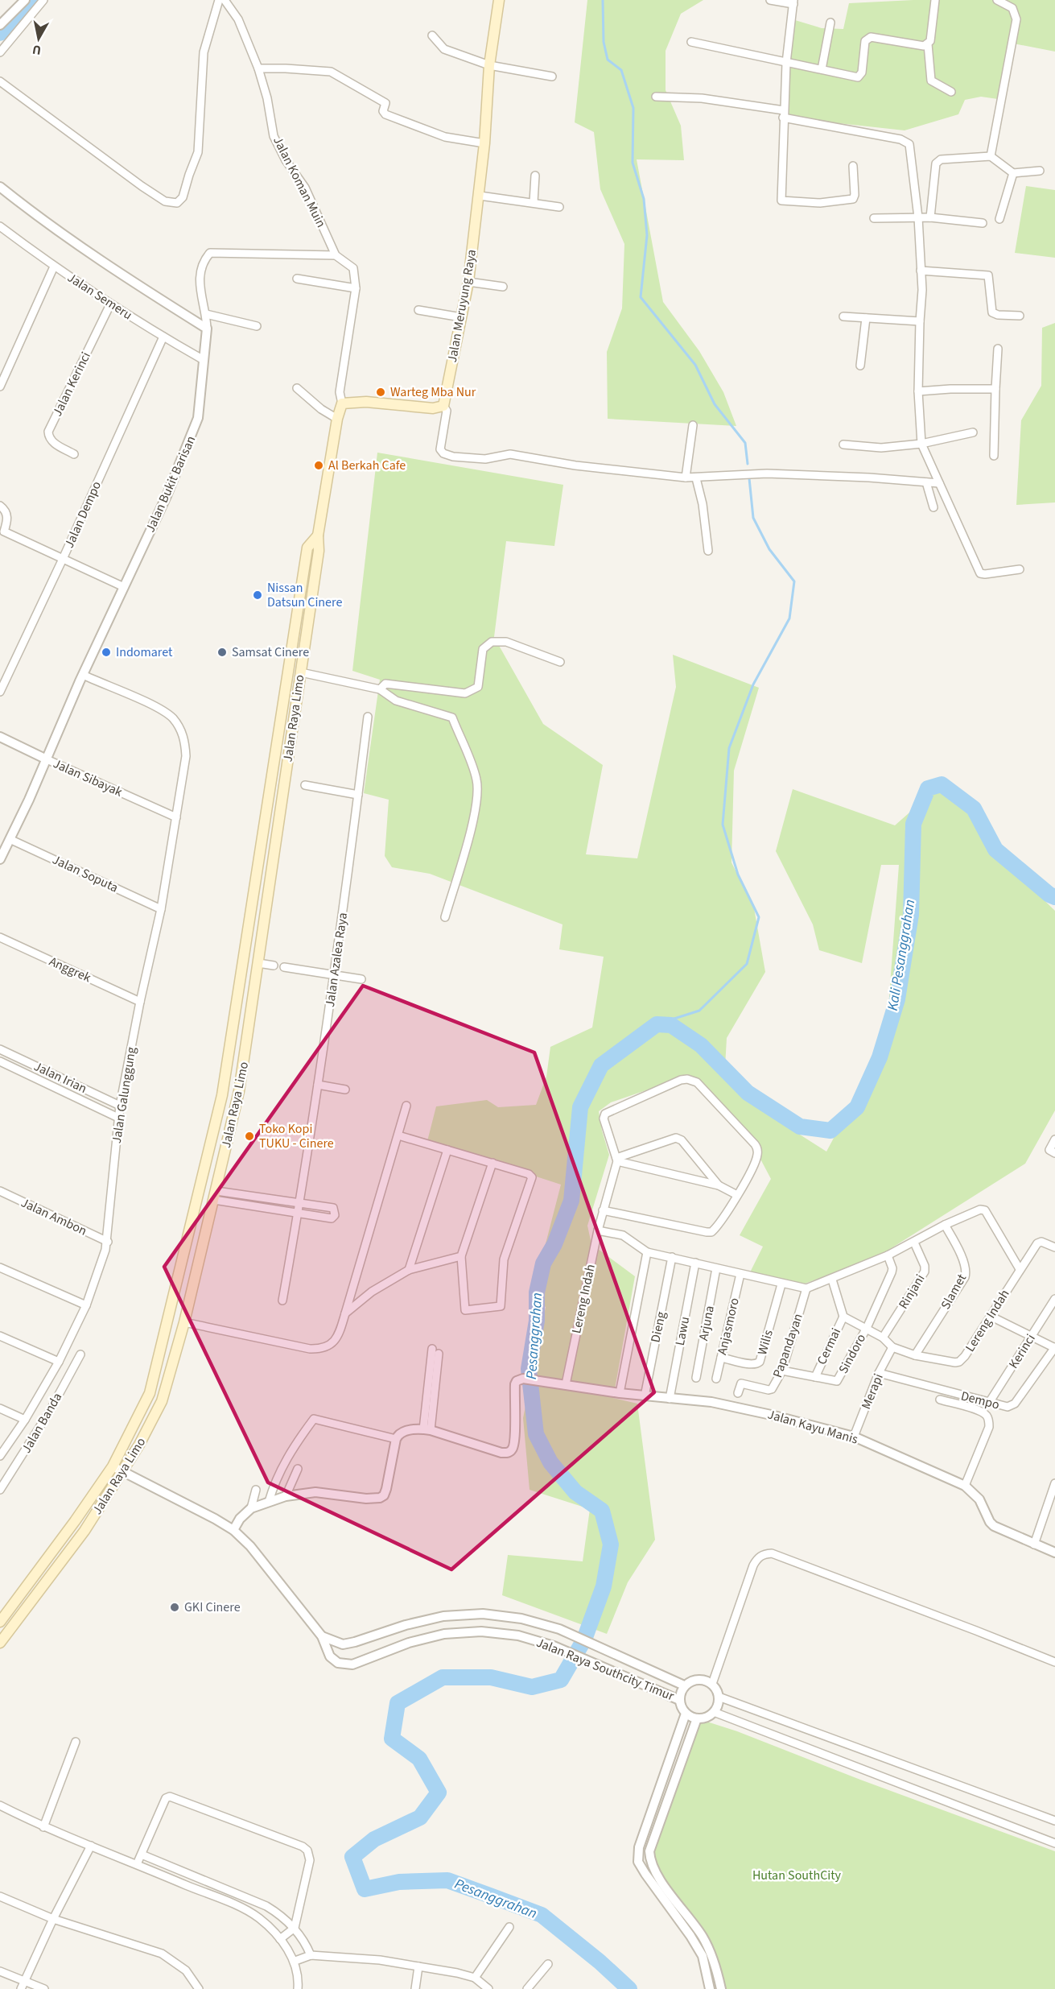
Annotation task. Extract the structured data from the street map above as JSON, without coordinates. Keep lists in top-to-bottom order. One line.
{"streets":{"main road":["Jalan Meruyung Raya","Jalan Raya Limo"],"street":["Jalan Koman Muin","Jalan Semeru","Jalan Kerinci","Jalan Bukit Barisan","Jalan Dempo","Jalan Sibayak","Jalan Soputa","Jalan Azalea Raya","Anggrek","Jalan Irian","Jalan Galunggung","Jalan Ambon","Rinjani","Slamet","Lereng Indah","Arjuna","Anjasmoro","Dieng","Lawu","Wilis","Papandayan","Cermai","Kerinci","Sindoro","Merapi","Dempo","Jalan Banda","Jalan Kayu Manis","Jalan Raya Southcity Timur"]},"crossings":[["Jalan Semeru","Jalan Kerinci"],["Jalan Semeru","Jalan Bukit Barisan"],["Jalan Semeru","Jalan Dempo"],["Jalan Bukit Barisan","Jalan Sibayak"],["Jalan Bukit Barisan","Jalan Soputa"],["Jalan Bukit Barisan","Jalan Galunggung"],["Jalan Raya Limo","Jalan Raya Southcity Timur"],["Jalan Sibayak","Jalan Galunggung"],["Jalan Soputa","Jalan Galunggung"],["Anggrek","Jalan Galunggung"],["Jalan Irian","Jalan Galunggung"],["Jalan Galunggung","Jalan Ambon"],["Slamet","Lereng Indah"],["Lereng Indah","Merapi"],["Lereng Indah","Jalan Kayu Manis"],["Anjasmoro","Wilis"],["Dieng","Jalan Kayu Manis"],["Lawu","Jalan Kayu Manis"],["Papandayan","Sindoro"],["Cermai","Sindoro"],["Kerinci","Dempo"],["Merapi","Dempo"],["Merapi","Jalan Kayu Manis"]],"water":["Kali Pesanggrahan","Pesanggrahan"],"parks":["Hutan SouthCity"],"places":["Warteg Mba Nur","Al Berkah Cafe","Nissan Datsun Cinere","Indomaret","Samsat Cinere","Toko Kopi TUKU - Cinere","GKI Cinere"],"north":"bottom"}
